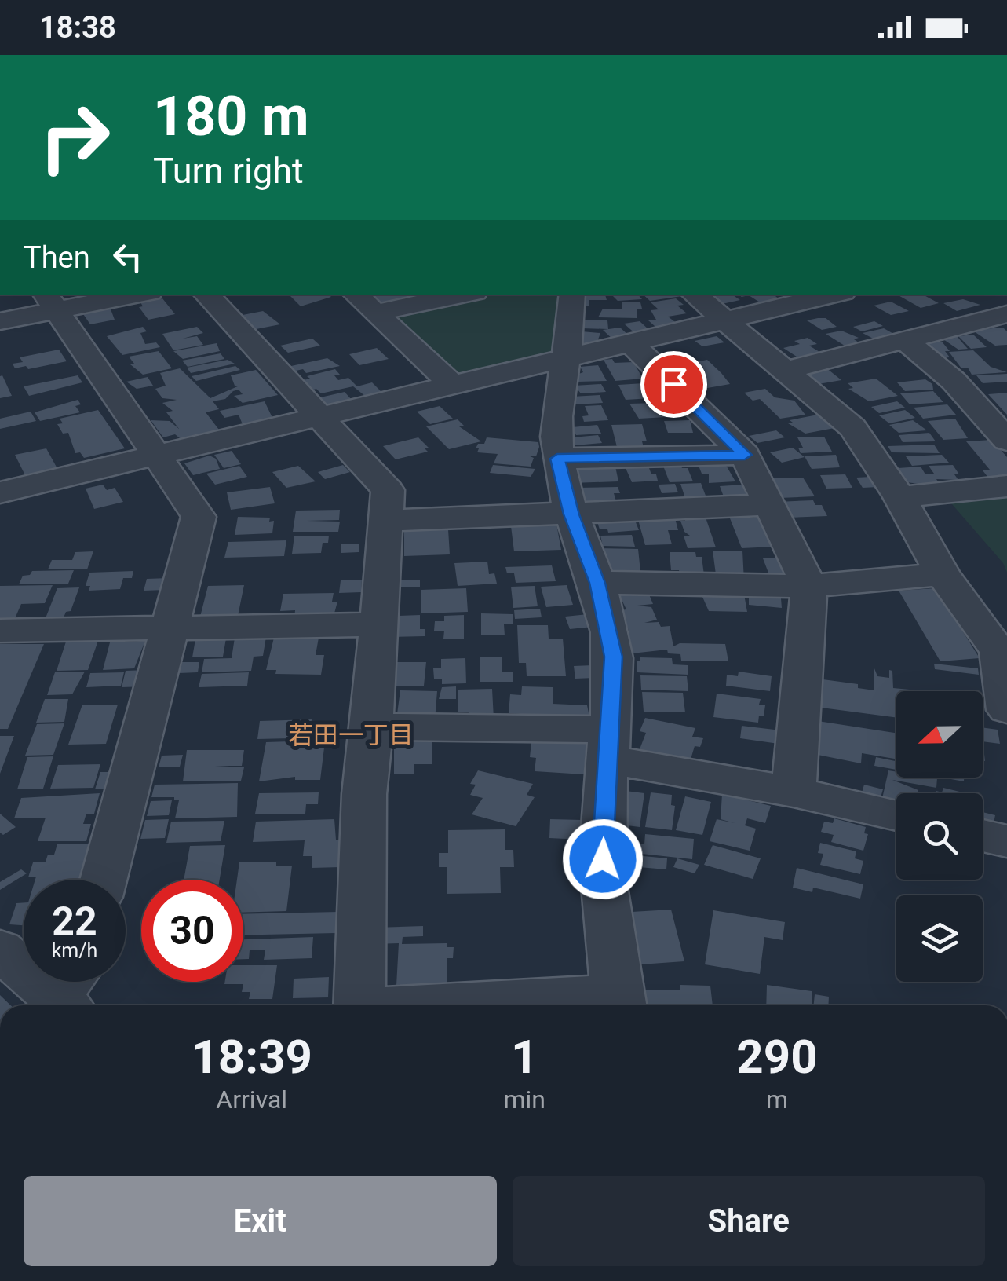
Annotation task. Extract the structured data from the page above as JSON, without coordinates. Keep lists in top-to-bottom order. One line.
{"districts":["若田一丁目"],"north":"left","page":{"status":"18:38","turn":["180 m","Turn right"],"then":"Then","speed":"22 km/h","limit":"30","eta":["18:39","Arrival","1","min","290","m"],"buttons":["Exit","Share"]}}
